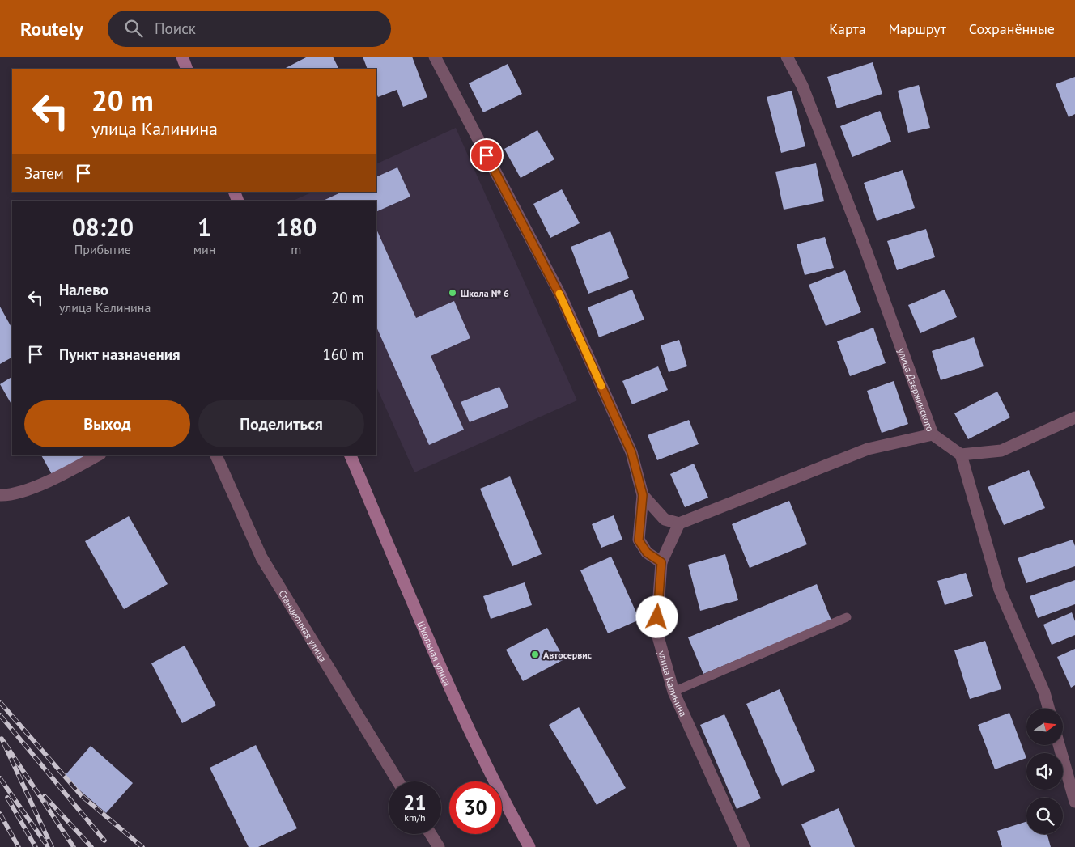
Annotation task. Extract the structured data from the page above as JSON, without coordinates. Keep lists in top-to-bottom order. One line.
{"streets":{"main road":["Школьная улица"],"street":["улица Дзержинского","Станционная улица","улица Калинина"]},"places":["Школа № 6","Автосервис"],"north":"right","page":{"header":"Routely","search":"Поиск","nav":["Карта","Маршрут","Сохранённые"],"turn":["20 m","улица Калинина"],"then":"Затем","eta":["08:20","Прибытие","1","мин","180","m"],"list":[{"name":"Налево","note":"улица Калинина","value":"20 m"},{"name":"Пункт назначения","value":"160 m"}],"buttons":["Выход","Поделиться"],"speed":"21 km/h","limit":"30"}}
